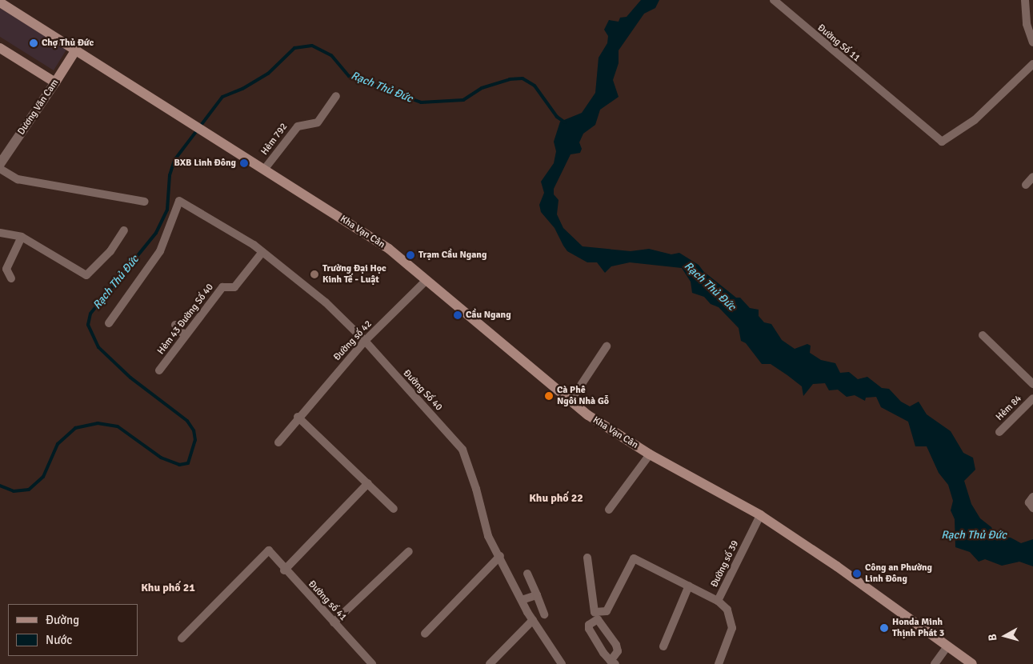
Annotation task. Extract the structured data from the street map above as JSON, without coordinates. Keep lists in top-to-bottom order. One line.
{"streets":{"main road":["Dương Văn Cam","Kha Vạn Cân"],"street":["Đường Số 11","Hẻm 792","Hẻm 43 Đường Số 40","Đường số 42","Đường Số 40","Hẻm 84","Đường số 39","Đường số 41"]},"crossings":[["Dương Văn Cam","Kha Vạn Cân"],["Hẻm 792","Kha Vạn Cân"],["Kha Vạn Cân","Đường số 42"],["Kha Vạn Cân","Đường số 39"],["Hẻm 43 Đường Số 40","Đường Số 40"],["Đường số 42","Đường Số 40"]],"districts":["Khu phố 22","Khu phố 21"],"water":["Rạch Thủ Đức"],"places":["Chợ Thủ Đức","BXB Linh Đông","Trạm Cầu Ngang","Trường Đại Học Kinh Tế - Luật","Cầu Ngang","Cà Phê Ngôi Nhà Gỗ","Công an Phường Linh Đông","Honda Minh Thịnh Phát 3"],"legend":["Đường","Nước"],"north":"left"}
